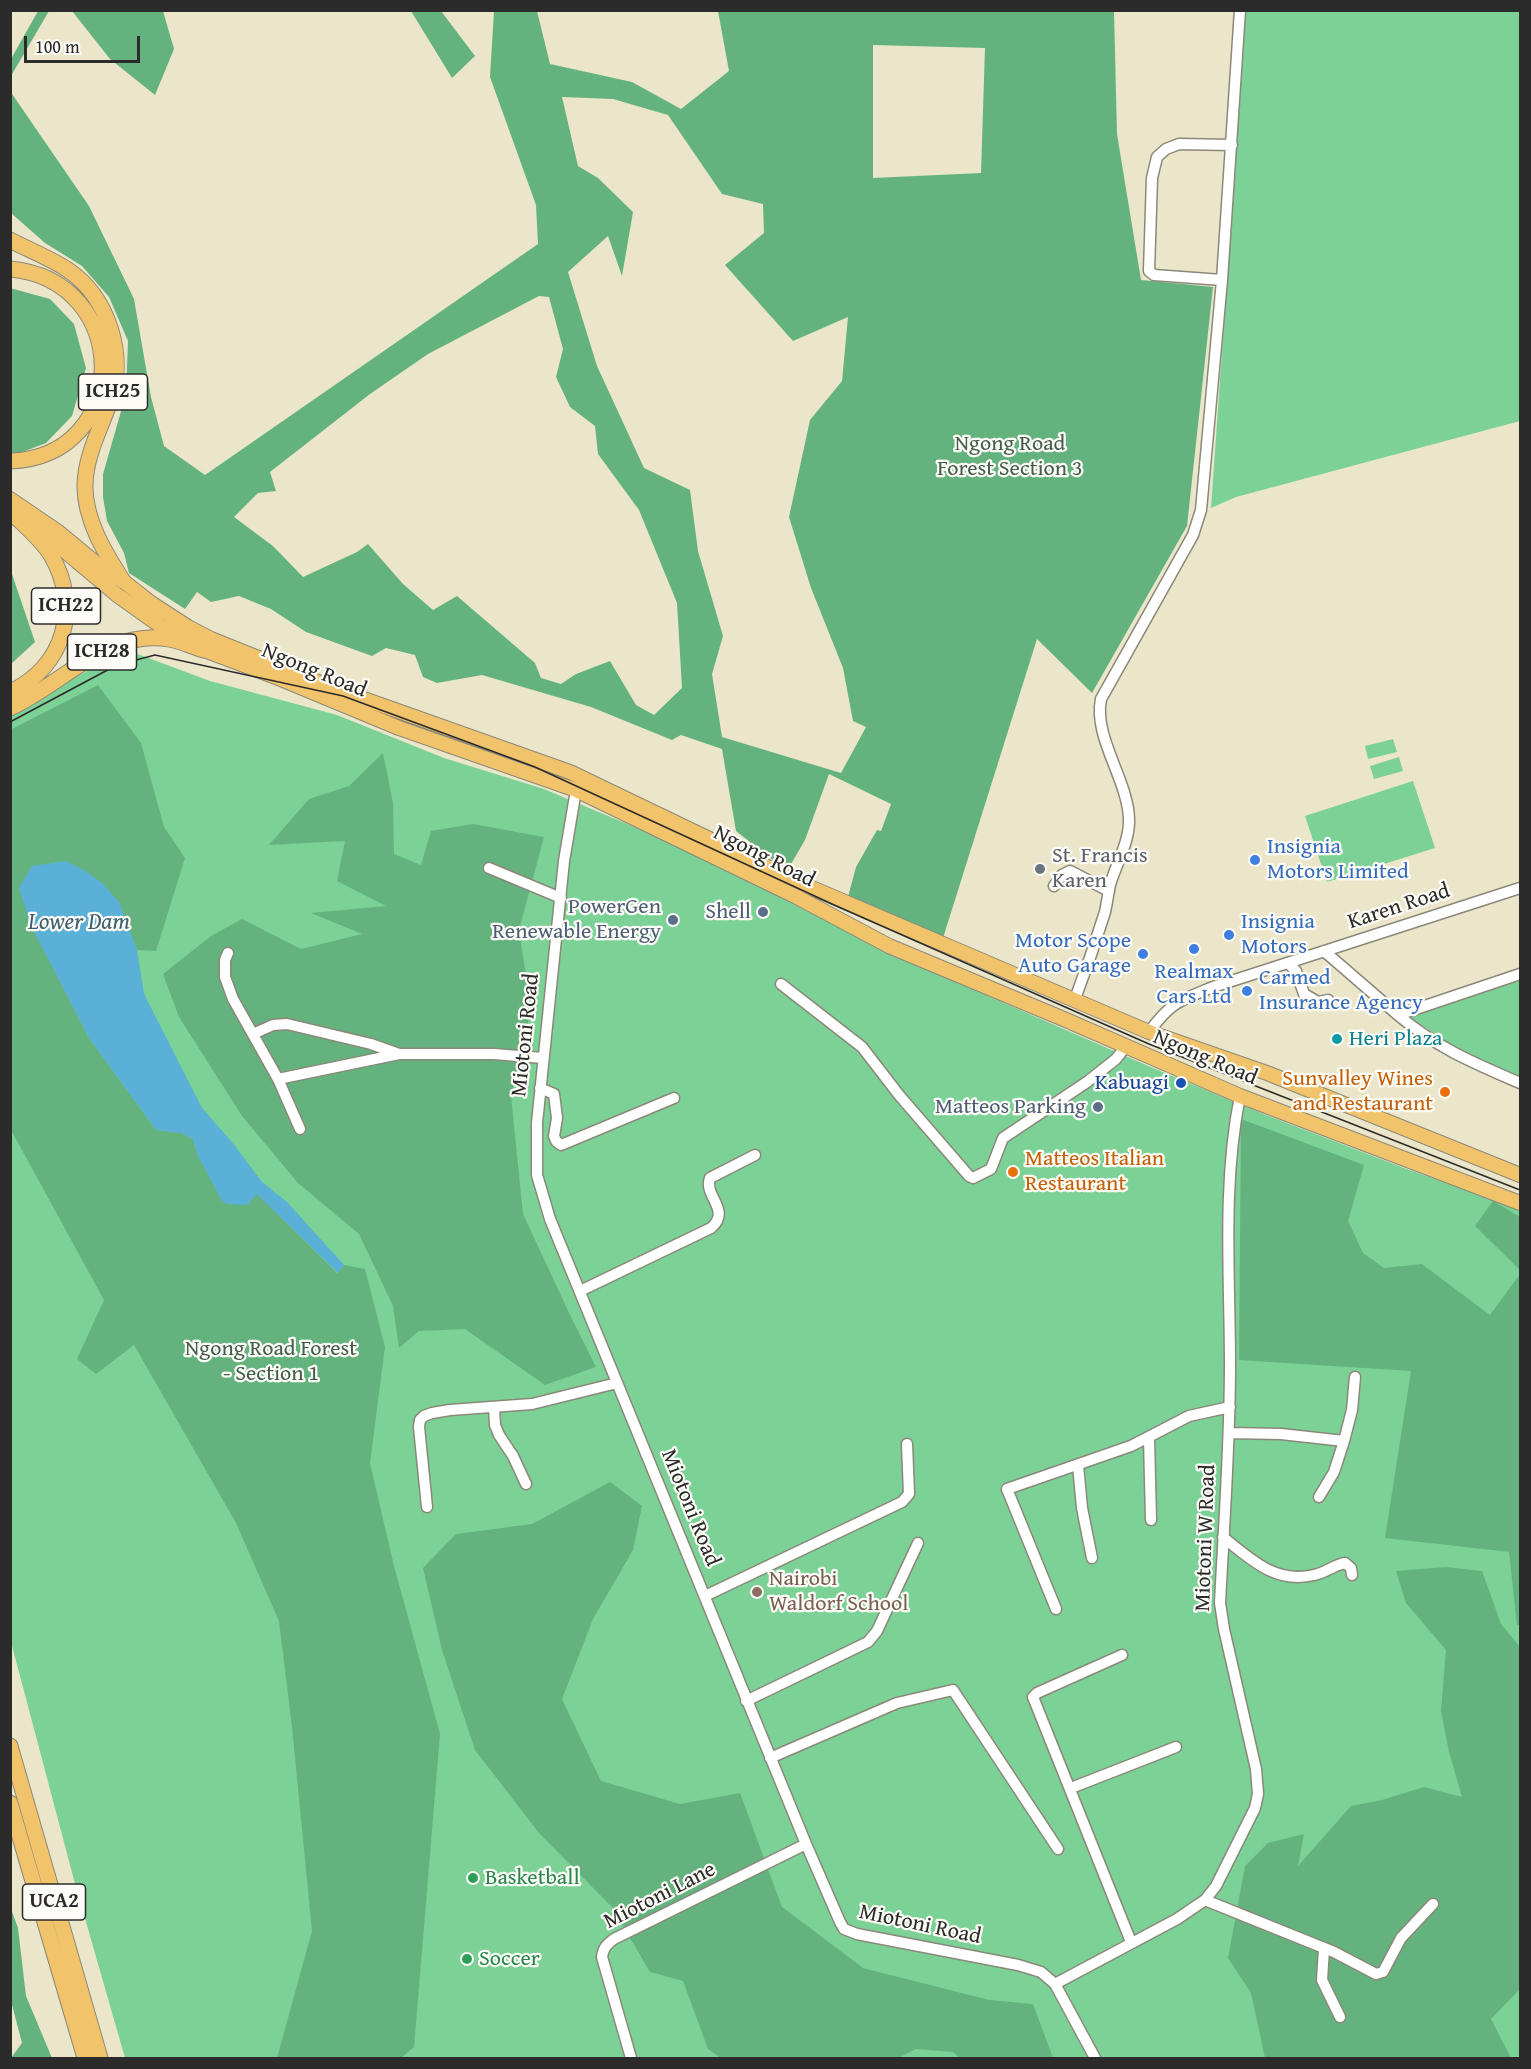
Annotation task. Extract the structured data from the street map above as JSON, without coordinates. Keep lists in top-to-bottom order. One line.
{"streets":{"highway":["ICH25","ICH22","ICH28","UCA2"],"main road":["Ngong Road"],"street":["Karen Road","Miotoni Road","Miotoni W Road","Miotoni Lane"]},"crossings":[["ICH25","Ngong Road"],["ICH22","Ngong Road"],["ICH28","Ngong Road"],["Ngong Road","Karen Road"],["Ngong Road","Miotoni Road"],["Ngong Road","Miotoni W Road"],["Miotoni Road","Miotoni W Road"],["Miotoni Road","Miotoni Lane"]],"water":["Lower Dam"],"parks":["Ngong Road Forest Section 3","Ngong Road Forest - Section 1"],"places":["Insignia Motors Limited","St. Francis Karen","Shell","PowerGen Renewable Energy","Insignia Motors","Realmax Cars Ltd","Motor Scope Auto Garage","Carmed Insurance Agency","Heri Plaza","Kabuagi","Sunvalley Wines and Restaurant","Matteos Parking","Matteos Italian Restaurant","Nairobi Waldorf School","Basketball","Soccer"],"scale_bar":"100 m"}
